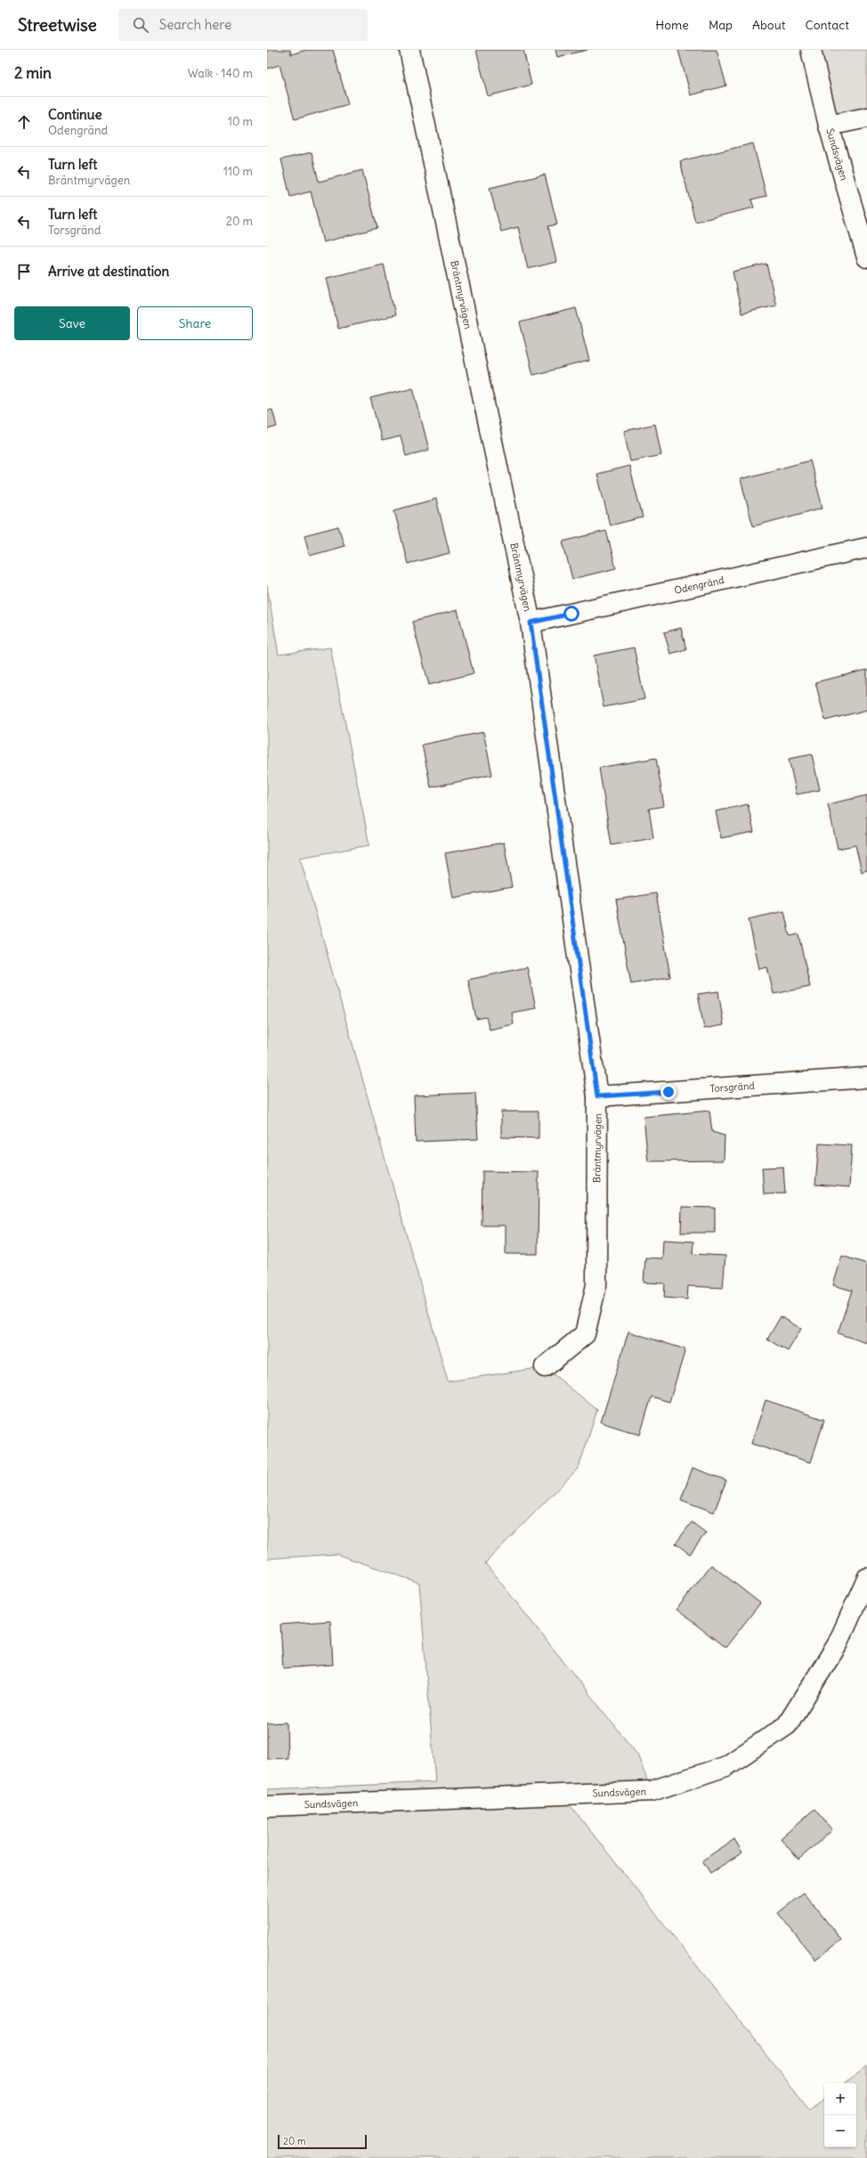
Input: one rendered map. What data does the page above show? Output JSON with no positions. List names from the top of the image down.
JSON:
{
  "streets": {
    "street": [
      "Sundsvägen",
      "Bräntmyrvägen",
      "Odengränd",
      "Torsgränd"
    ]
  },
  "crossings": [
    ["Bräntmyrvägen", "Odengränd"],
    ["Bräntmyrvägen", "Torsgränd"]
  ],
  "scale_bar": "20 m",
  "page": {
    "header": "Streetwise",
    "search": "Search here",
    "nav": [
      "Home",
      "Map",
      "About",
      "Contact"
    ],
    "heading": ["2 min", "Walk · 140 m"],
    "list": [
      ["Continue", "Odengränd", "10 m"],
      ["Turn left", "Bräntmyrvägen", "110 m"],
      ["Turn left", "Torsgränd", "20 m"],
      "Arrive at destination"
    ],
    "buttons": ["Save", "Share"],
    "map_buttons": ["+", "−"],
    "scale": "20 m"
  }
}
